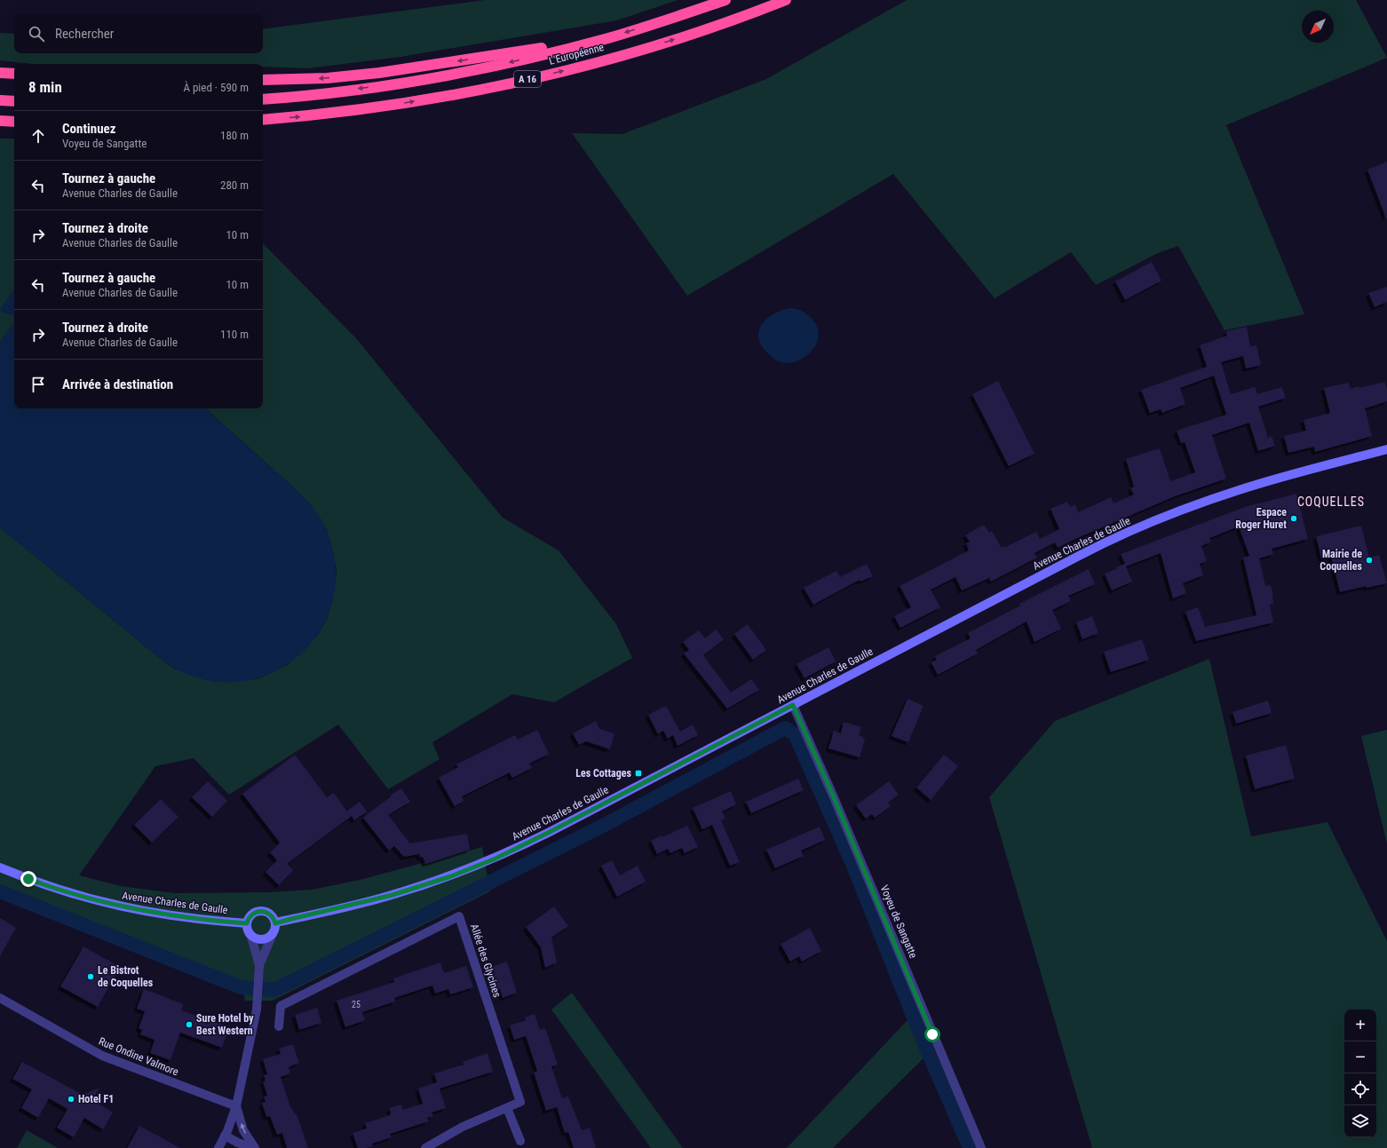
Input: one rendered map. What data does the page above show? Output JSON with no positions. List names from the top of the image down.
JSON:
{
  "streets": {
    "highway": ["L'Européenne", "A 16"],
    "main road": ["Avenue Charles de Gaulle"],
    "street": ["Voyeu de Sangatte", "Allée des Glycines", "Rue Ondine Valmore"]
  },
  "crossings": [
    ["Avenue Charles de Gaulle", "Voyeu de Sangatte"]
  ],
  "districts": ["COQUELLES"],
  "places": {
    "other": [
      "Espace Roger Huret",
      "Mairie de Coquelles",
      "Le Bistrot de Coquelles",
      "Sure Hotel by Best Western",
      "Hotel F1"
    ],
    "transit": ["Les Cottages"]
  },
  "house_numbers": ["25"],
  "north": "bottom left",
  "page": {
    "search": "Rechercher",
    "heading": ["8 min", "À pied · 590 m"],
    "list": [
      ["Continuez", "Voyeu de Sangatte", "180 m"],
      ["Tournez à gauche", "Avenue Charles de Gaulle", "280 m"],
      ["Tournez à droite", "Avenue Charles de Gaulle", "10 m"],
      ["Tournez à gauche", "Avenue Charles de Gaulle", "10 m"],
      ["Tournez à droite", "Avenue Charles de Gaulle", "110 m"],
      "Arrivée à destination"
    ],
    "map_buttons": ["+", "−"]
  }
}
